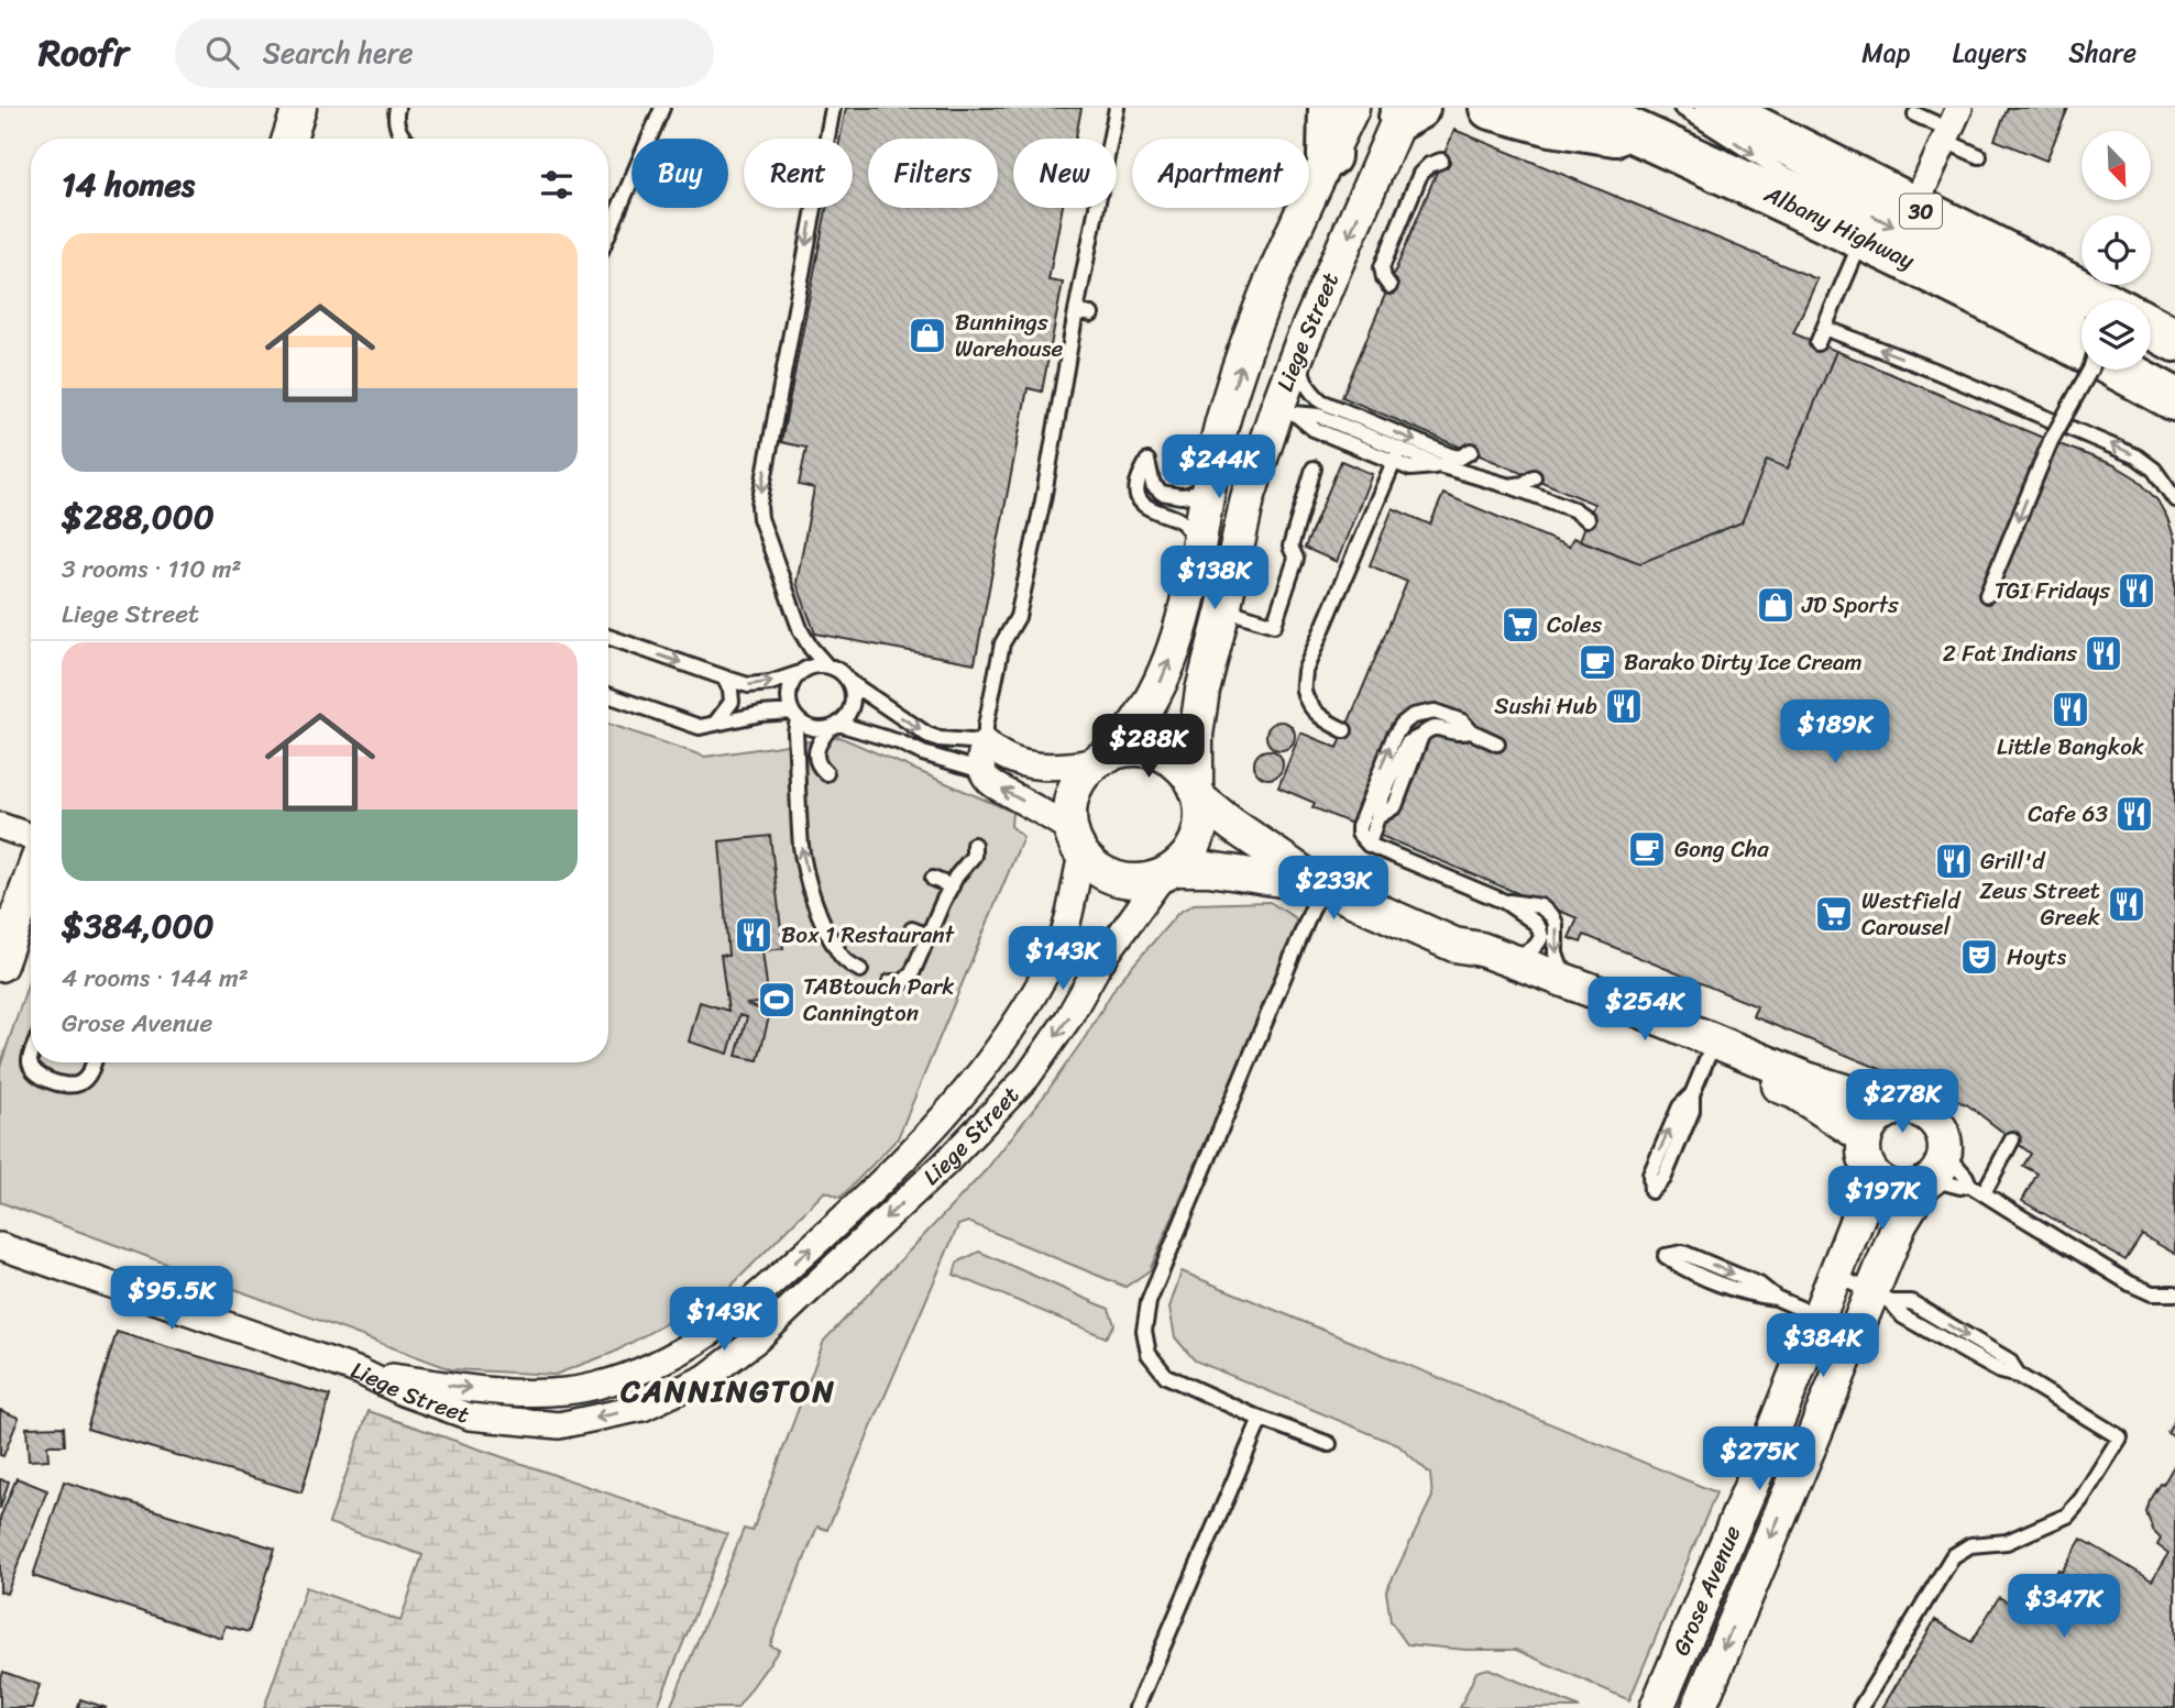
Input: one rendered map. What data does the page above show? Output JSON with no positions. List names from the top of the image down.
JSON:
{
  "streets": {
    "highway": ["30", "Albany Highway"],
    "street": ["Liege Street", "Grose Avenue"]
  },
  "districts": ["CANNINGTON"],
  "places": {
    "shop": ["Bunnings Warehouse", "JD Sports"],
    "restaurant": [
      "TGI Fridays",
      "2 Fat Indians",
      "Sushi Hub",
      "Little Bangkok",
      "Cafe 63",
      "Grill'd",
      "Zeus Street Greek",
      "Box 1 Restaurant"
    ],
    "supermarket": ["Coles", "Westfield Carousel"],
    "cafe": ["Barako Dirty Ice Cream", "Gong Cha"],
    "theatre": ["Hoyts"],
    "sports": ["TABtouch Park Cannington"]
  },
  "north": "bottom right",
  "page": {
    "header": "Roofr",
    "search": "Search here",
    "nav": ["Map", "Layers", "Share"],
    "chip": [
      "Buy",
      "Rent",
      "Filters",
      "New",
      "Apartment"
    ],
    "heading": "14 homes",
    "list": [
      {
        "name": "$288,000",
        "note": "3 rooms · 110 m² · Liege Street"
      },
      {
        "name": "$384,000",
        "note": "4 rooms · 144 m² · Grose Avenue"
      }
    ],
    "price": [
      "$244K",
      "$138K",
      "$189K",
      "$288K",
      "$233K",
      "$143K",
      "$254K",
      "$278K",
      "$197K",
      "$95.5K",
      "$143K",
      "$384K",
      "$275K",
      "$347K"
    ]
  }
}
